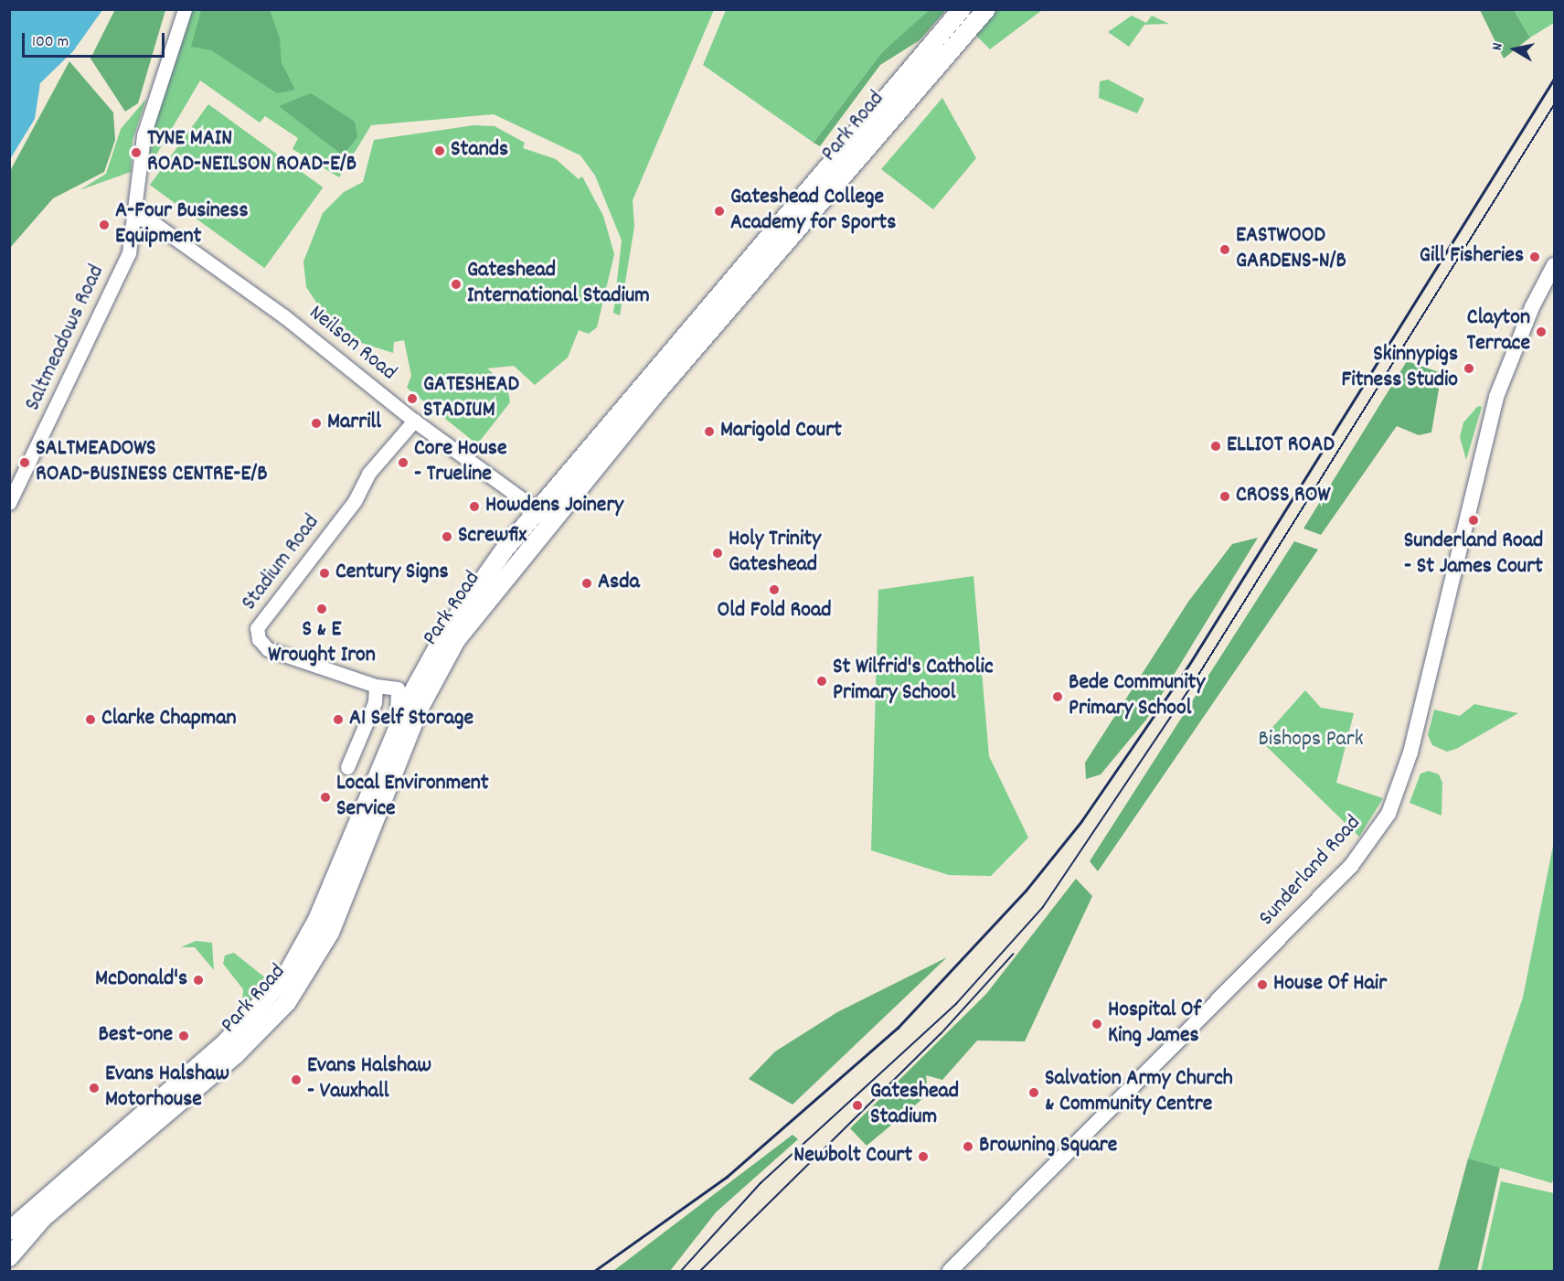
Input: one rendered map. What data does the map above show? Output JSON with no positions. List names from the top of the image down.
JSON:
{
  "streets": {
    "highway": ["Park Road"],
    "main road": ["Sunderland Road"],
    "street": ["Saltmeadows Road", "Neilson Road", "Stadium Road"]
  },
  "crossings": [
    ["Park Road", "Neilson Road"],
    ["Saltmeadows Road", "Neilson Road"],
    ["Neilson Road", "Stadium Road"]
  ],
  "parks": ["Bishops Park"],
  "places": [
    "Stands",
    "TYNE MAIN ROAD-NEILSON ROAD-E/B",
    "Gateshead College Academy for Sports",
    "A-Four Business Equipment",
    "EASTWOOD GARDENS-N/B",
    "Gill Fisheries",
    "Gateshead International Stadium",
    "Clayton Terrace",
    "Skinnypigs Fitness Studio",
    "GATESHEAD STADIUM",
    "Marrill",
    "Marigold Court",
    "ELLIOT ROAD",
    "SALTMEADOWS ROAD-BUSINESS CENTRE-E/B",
    "Core House - Trueline",
    "CROSS ROW",
    "Howdens Joinery",
    "Sunderland Road - St James Court",
    "Screwfix",
    "Holy Trinity Gateshead",
    "Century Signs",
    "Asda",
    "Old Fold Road",
    "S & E Wrought Iron",
    "St Wilfrid's Catholic Primary School",
    "Bede Community Primary School",
    "Clarke Chapman",
    "A1 Self Storage",
    "Local Environment Service",
    "McDonald's",
    "House Of Hair",
    "Hospital Of King James",
    "Best-one",
    "Evans Halshaw - Vauxhall",
    "Evans Halshaw Motorhouse",
    "Salvation Army Church & Community Centre",
    "Gateshead Stadium",
    "Browning Square",
    "Newbolt Court"
  ],
  "scale_bar": "100 m",
  "north": "left"
}
